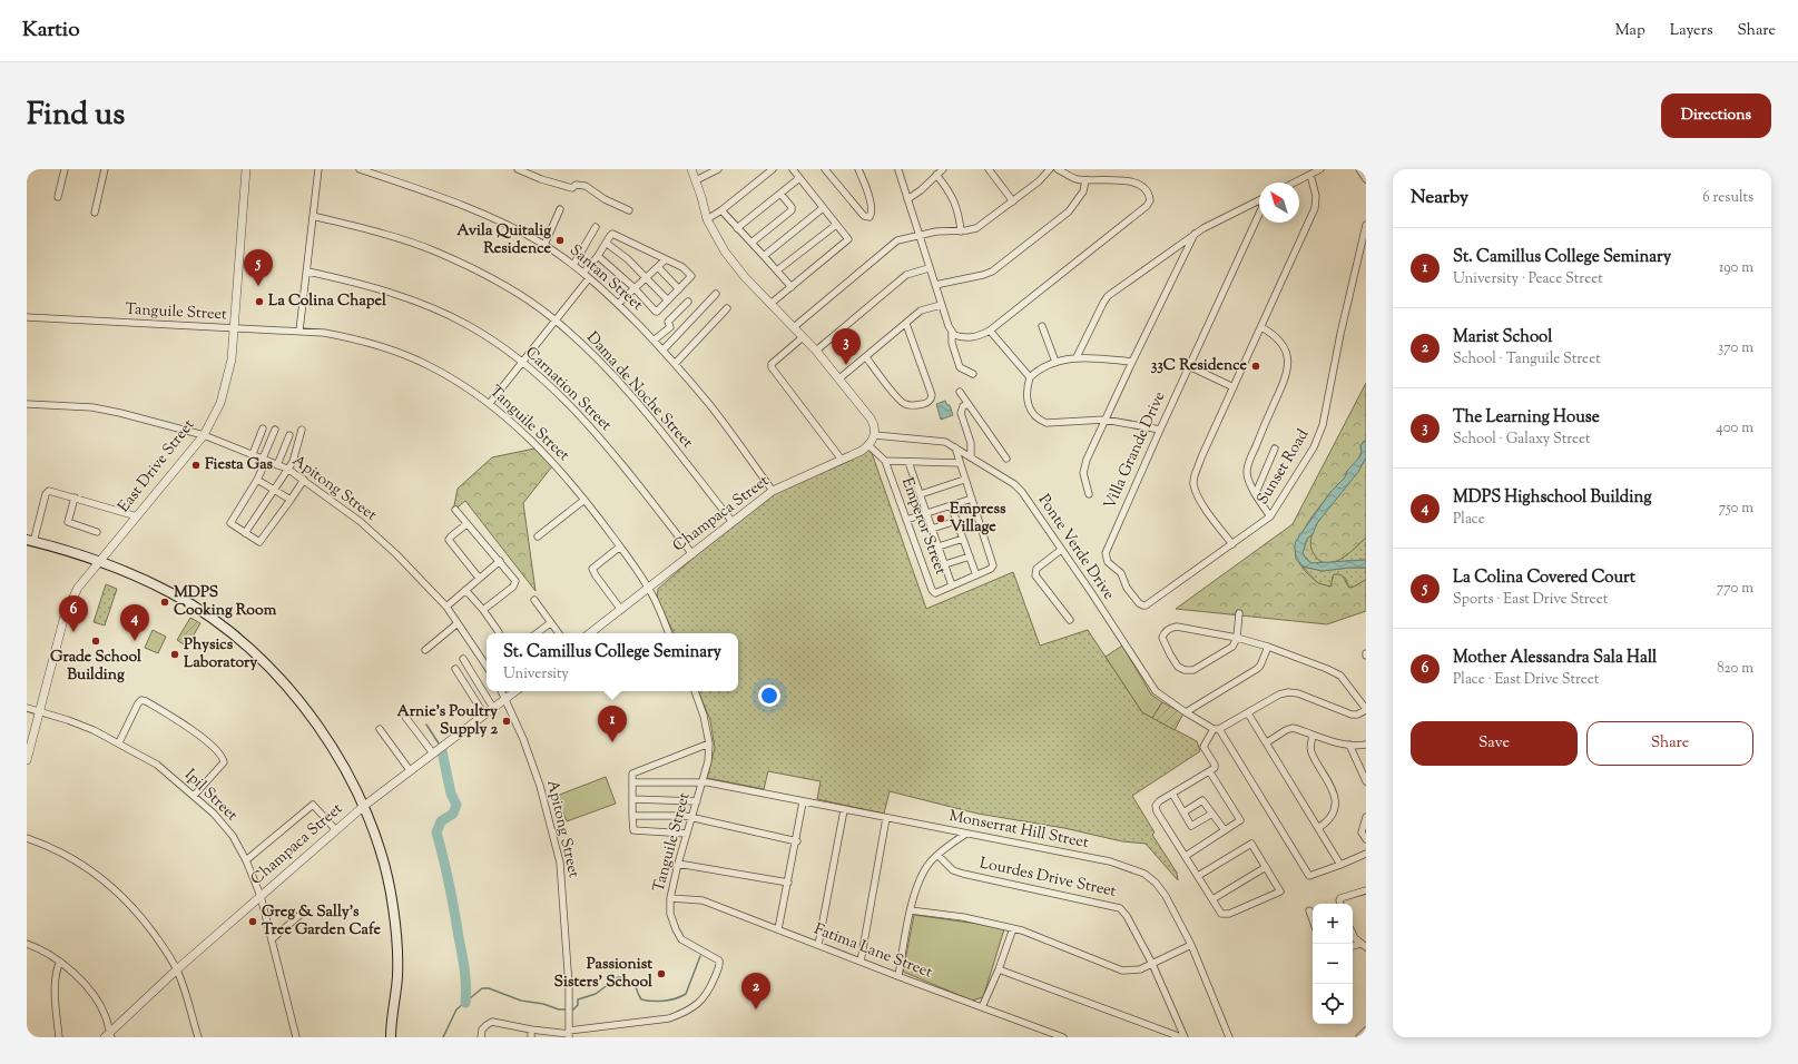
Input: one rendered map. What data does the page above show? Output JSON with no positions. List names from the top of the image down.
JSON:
{
  "streets": {
    "street": [
      "Santan Street",
      "Tanguile Street",
      "Carnation Street",
      "Dama de Noche Street",
      "Villa Grande Drive",
      "East Drive Street",
      "Sunset Road",
      "Apitong Street",
      "Champaca Street",
      "Emperor Street",
      "Ponte Verde Drive",
      "Ipil Street",
      "Monserrat Hill Street",
      "Lourdes Drive Street",
      "Fatima Lane Street"
    ]
  },
  "crossings": [
    ["Santan Street", "Champaca Street"],
    ["Tanguile Street", "East Drive Street"],
    ["Tanguile Street", "Apitong Street"],
    ["Tanguile Street", "Champaca Street"],
    ["Tanguile Street", "Monserrat Hill Street"],
    ["Tanguile Street", "Fatima Lane Street"],
    ["Carnation Street", "Champaca Street"],
    ["Dama de Noche Street", "Champaca Street"],
    ["Villa Grande Drive", "Sunset Road"],
    ["East Drive Street", "Apitong Street"],
    ["East Drive Street", "Ipil Street"],
    ["Apitong Street", "Champaca Street"],
    ["Champaca Street", "Emperor Street"],
    ["Champaca Street", "Ponte Verde Drive"],
    ["Champaca Street", "Ipil Street"],
    ["Emperor Street", "Ponte Verde Drive"]
  ],
  "places": [
    "Avila Quitalig Residence",
    "La Colina Chapel",
    "33C Residence",
    "Fiesta Gas",
    "Empress Village",
    "MDPS Cooking Room",
    "Grade School Building",
    "Physics Laboratory",
    "Arnie's Poultry Supply 2",
    "Greg & Sally's Tree Garden Cafe",
    "Passionist Sisters' School"
  ],
  "north": "top left",
  "page": {
    "header": "Kartio",
    "nav": ["Map", "Layers", "Share"],
    "title": "Find us",
    "buttons": [
      "Directions",
      ["Save", "Share"]
    ],
    "heading": ["Nearby", "6 results"],
    "list": [
      {
        "mark": "1",
        "name": "St. Camillus College Seminary",
        "note": "University · Peace Street",
        "value": "190 m"
      },
      {
        "mark": "2",
        "name": "Marist School",
        "note": "School · Tanguile Street",
        "value": "370 m"
      },
      {
        "mark": "3",
        "name": "The Learning House",
        "note": "School · Galaxy Street",
        "value": "400 m"
      },
      {
        "mark": "4",
        "name": "MDPS Highschool Building",
        "note": "Place",
        "value": "750 m"
      },
      {
        "mark": "5",
        "name": "La Colina Covered Court",
        "note": "Sports · East Drive Street",
        "value": "770 m"
      },
      {
        "mark": "6",
        "name": "Mother Alessandra Sala Hall",
        "note": "Place · East Drive Street",
        "value": "820 m"
      }
    ],
    "pins": [
      "5",
      "3",
      "6",
      "4",
      "1",
      "2"
    ],
    "popup": ["St. Camillus College Seminary", "University"],
    "map_buttons": ["+", "−"]
  }
}
